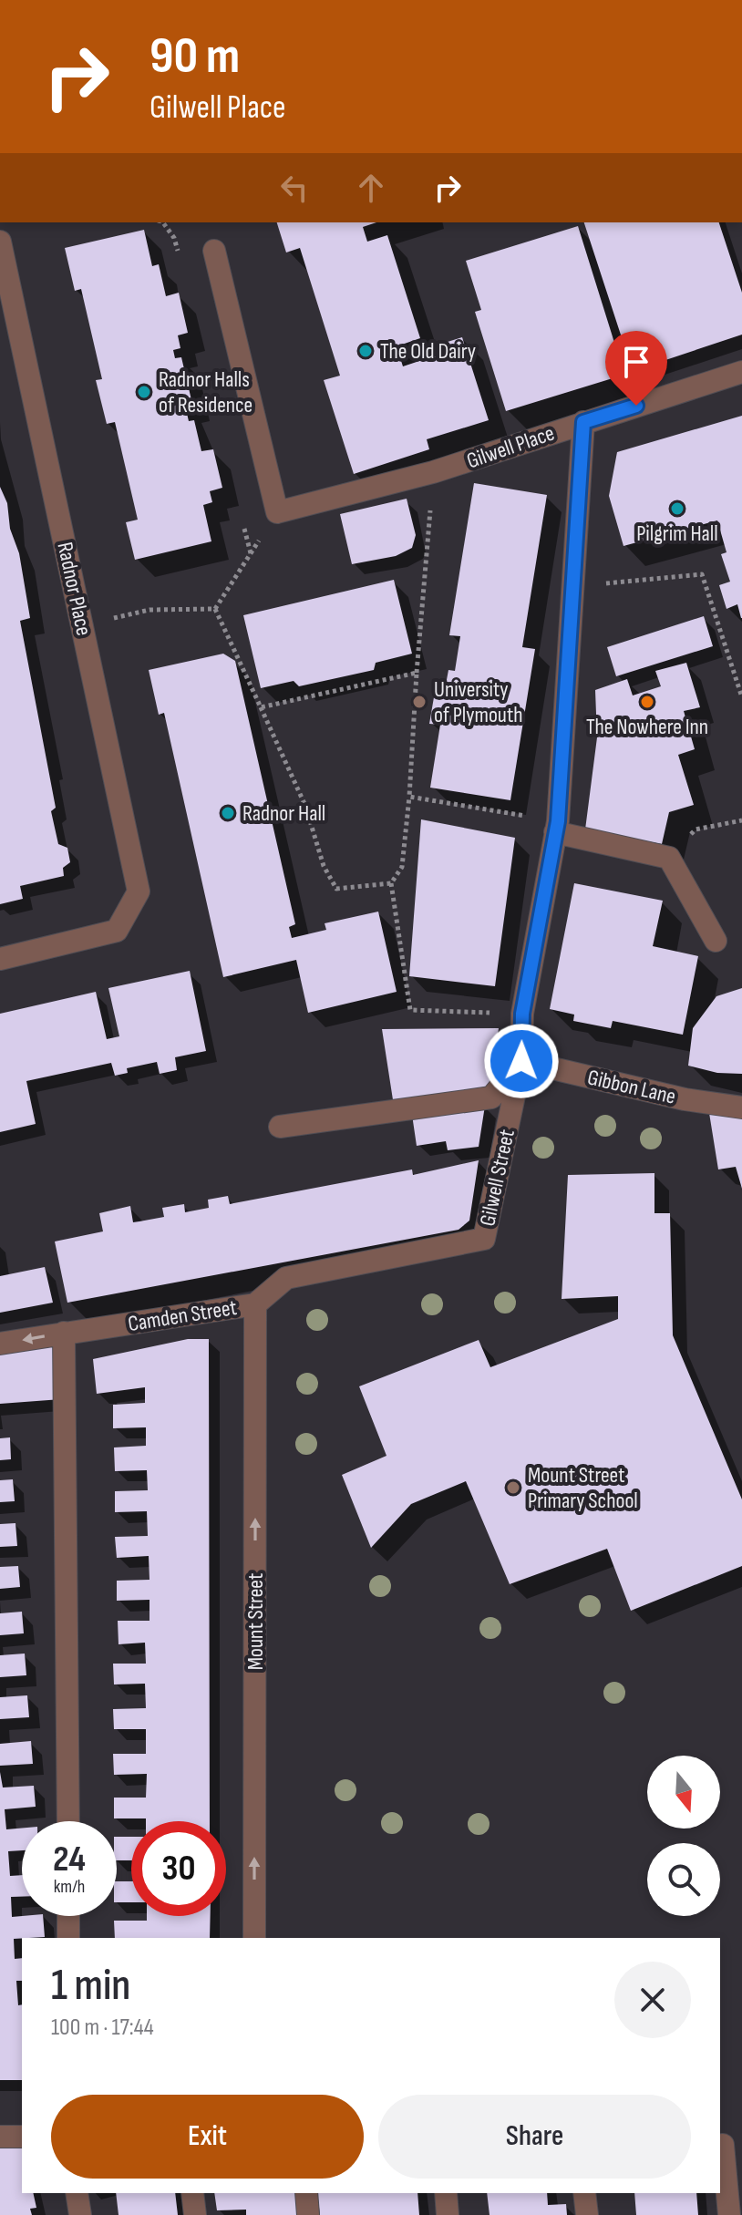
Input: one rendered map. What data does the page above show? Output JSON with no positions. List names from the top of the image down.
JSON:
{
  "streets": {
    "street": [
      "Gilwell Place",
      "Radnor Place",
      "Gibbon Lane",
      "Gilwell Street",
      "Camden Street",
      "Mount Street"
    ]
  },
  "crossings": [
    ["Gilwell Place", "Gilwell Street"],
    ["Gibbon Lane", "Gilwell Street"],
    ["Gilwell Street", "Camden Street"],
    ["Camden Street", "Mount Street"]
  ],
  "places": [
    "The Old Dairy",
    "Radnor Halls of Residence",
    "Pilgrim Hall",
    "University of Plymouth",
    "The Nowhere Inn",
    "Radnor Hall",
    "Mount Street Primary School"
  ],
  "north": "bottom",
  "page": {
    "turn": ["90 m", "Gilwell Place"],
    "speed": "24 km/h",
    "limit": "30",
    "heading": ["1 min", "100 m · 17:44"],
    "buttons": ["Exit", "Share"]
  }
}
